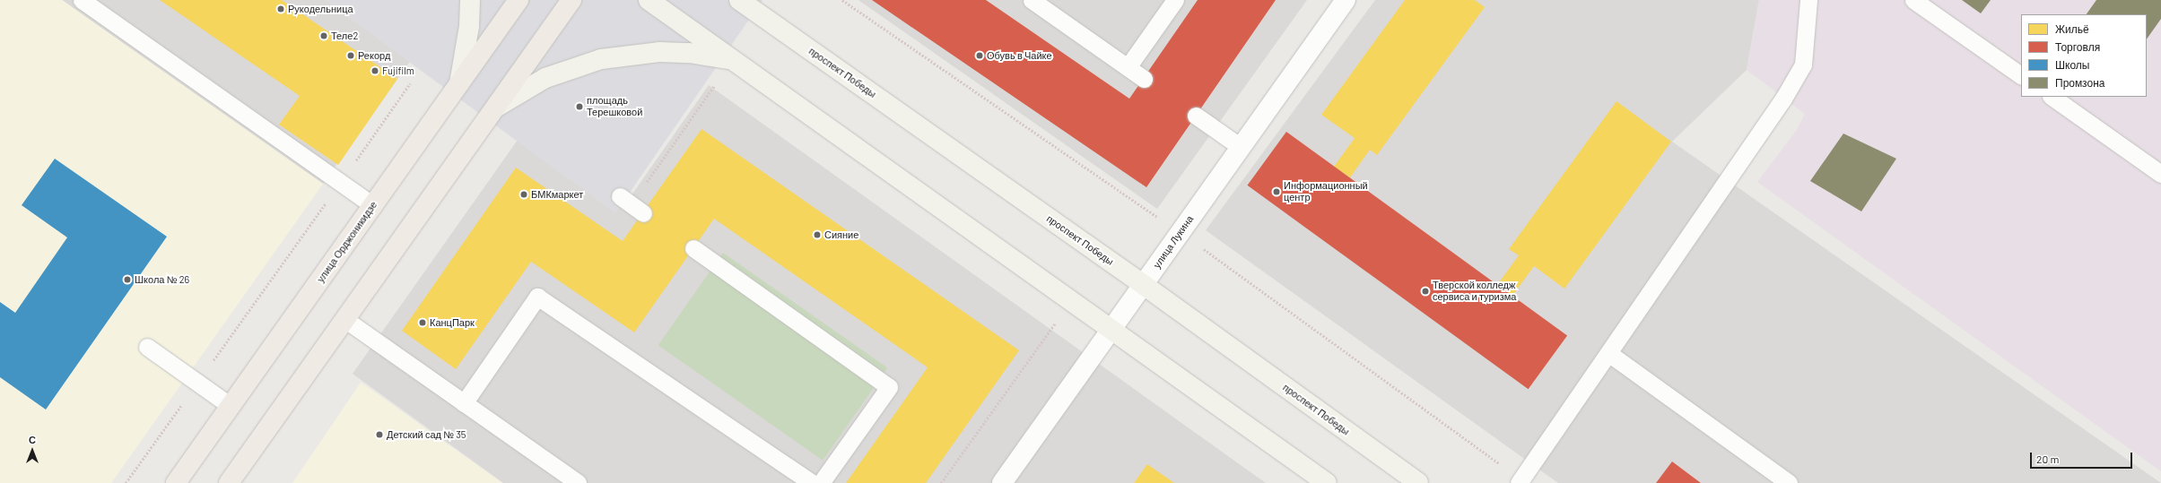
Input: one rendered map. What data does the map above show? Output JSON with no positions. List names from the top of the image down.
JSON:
{
  "streets": {
    "main road": ["проспект Победы", "улица Орджоникидзе"],
    "street": ["улица Лукина"]
  },
  "crossings": [
    ["проспект Победы", "улица Лукина"]
  ],
  "places": [
    "Рукодельница",
    "Теле2",
    "Рекорд",
    "Обувь в Чайке",
    "Fujifilm",
    "площадь Терешковой",
    "Информационный центр",
    "БМКмаркет",
    "Сияние",
    "Школа № 26",
    "Тверской колледж сервиса и туризма",
    "КанцПарк",
    "Детский сад № 35"
  ],
  "legend": [
    "Жильё",
    "Торговля",
    "Школы",
    "Промзона"
  ],
  "scale_bar": "20 m",
  "north": "top"
}
